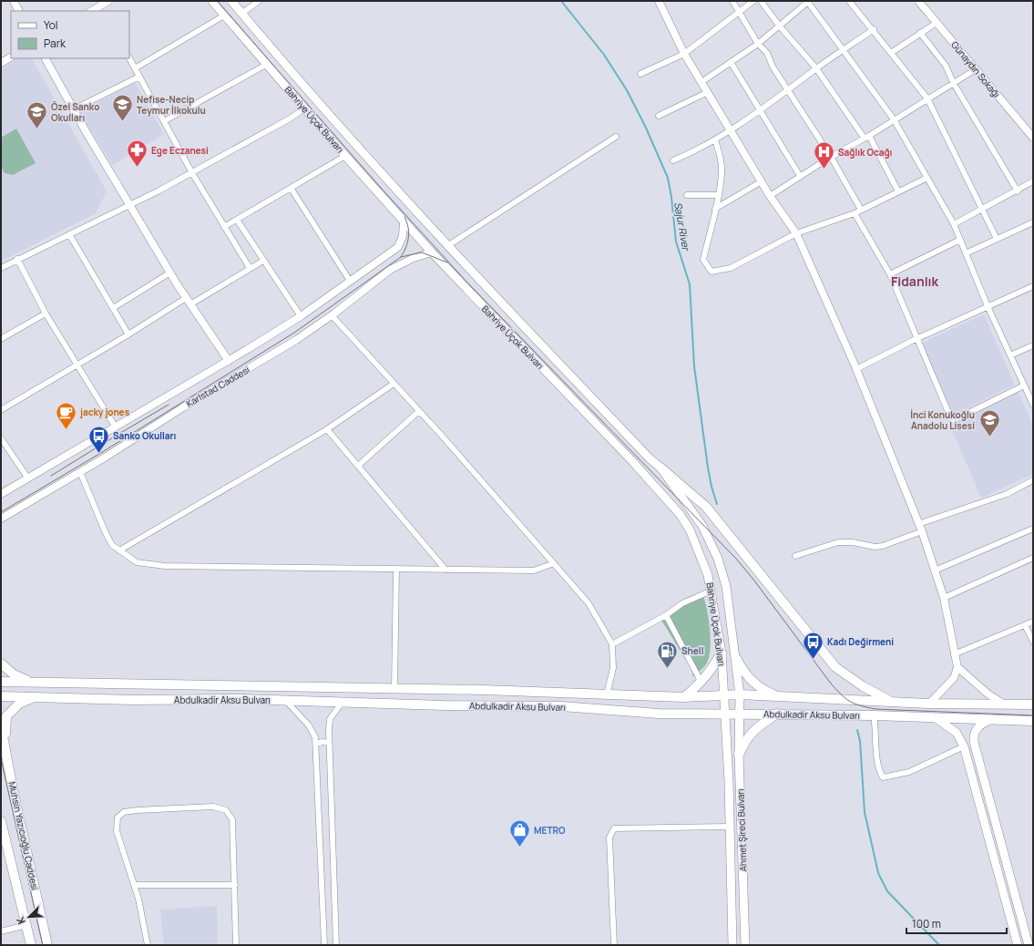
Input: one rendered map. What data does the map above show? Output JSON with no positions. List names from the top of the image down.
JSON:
{
  "streets": {
    "main road": [
      "Bahriye Üçok Bulvarı",
      "Abdulkadir Aksu Bulvarı",
      "Ahmet Şireci Bulvarı",
      "Muhsin Yazıcıoğlu Caddesi"
    ],
    "street": ["Günaydın Sokağı", "Karlstad Caddesi"]
  },
  "crossings": [
    ["Bahriye Üçok Bulvarı", "Karlstad Caddesi"],
    ["Bahriye Üçok Bulvarı", "Abdulkadir Aksu Bulvarı"],
    ["Bahriye Üçok Bulvarı", "Ahmet Şireci Bulvarı"],
    ["Abdulkadir Aksu Bulvarı", "Ahmet Şireci Bulvarı"]
  ],
  "districts": ["Fidanlık"],
  "water": ["Sajur River"],
  "places": {
    "school or university": ["Nefise-Necip Teymur İlkokulu", "Özel Sanko Okulları", "İnci Konukoğlu Anadolu Lisesi"],
    "pharmacy": ["Ege Eczanesi"],
    "hospital": ["Sağlık Ocağı"],
    "cafe": ["jacky jones"],
    "bus stop": ["Sanko Okulları", "Kadı Değirmeni"],
    "fuel station": ["Shell"],
    "shop": ["METRO"]
  },
  "legend": ["Yol", "Park"],
  "scale_bar": "100 m",
  "north": "bottom left"
}
